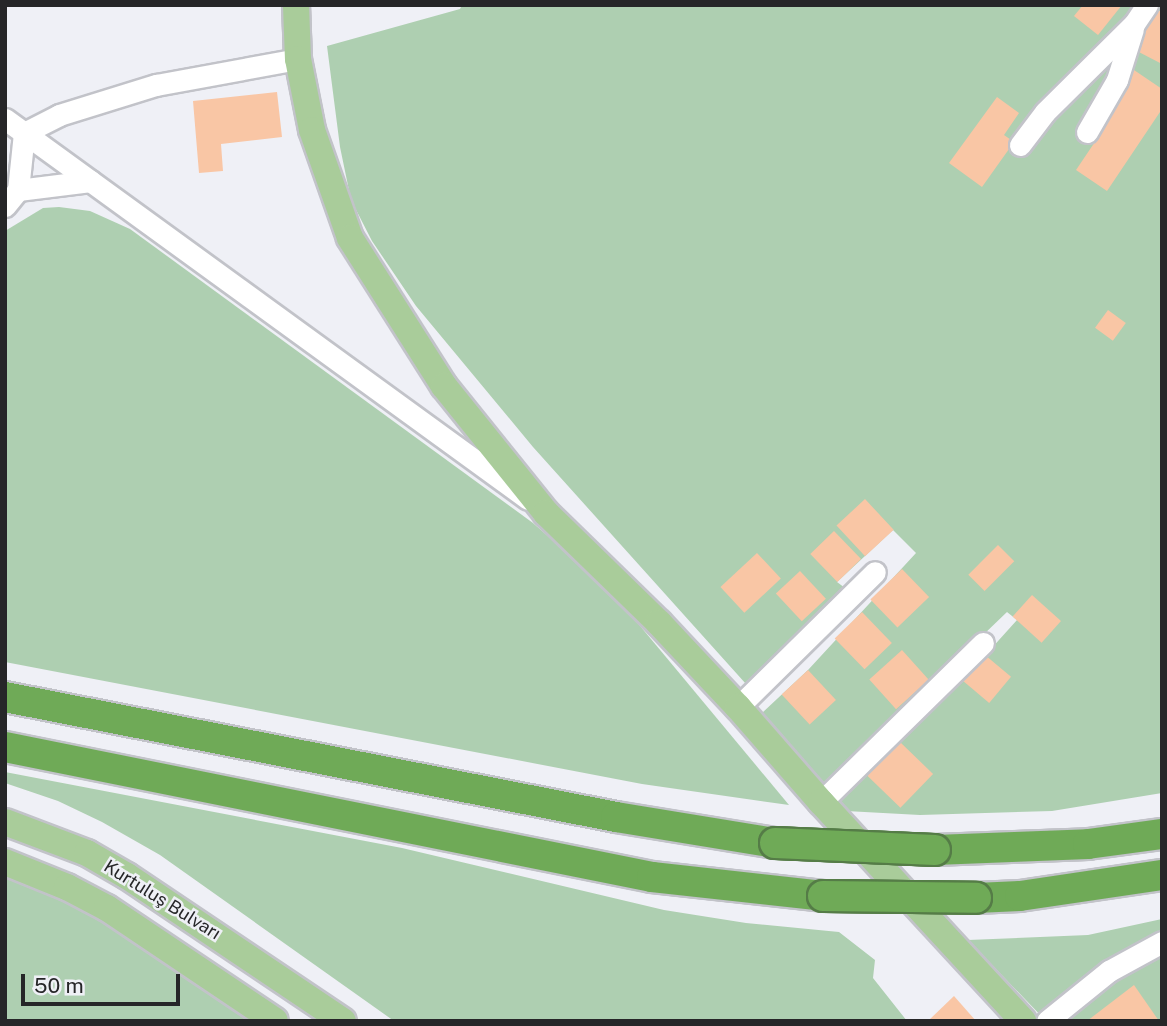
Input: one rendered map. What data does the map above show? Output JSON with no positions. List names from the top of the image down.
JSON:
{
  "streets": {
    "main road": ["Kurtuluş Bulvarı"]
  },
  "scale_bar": "50 m"
}
